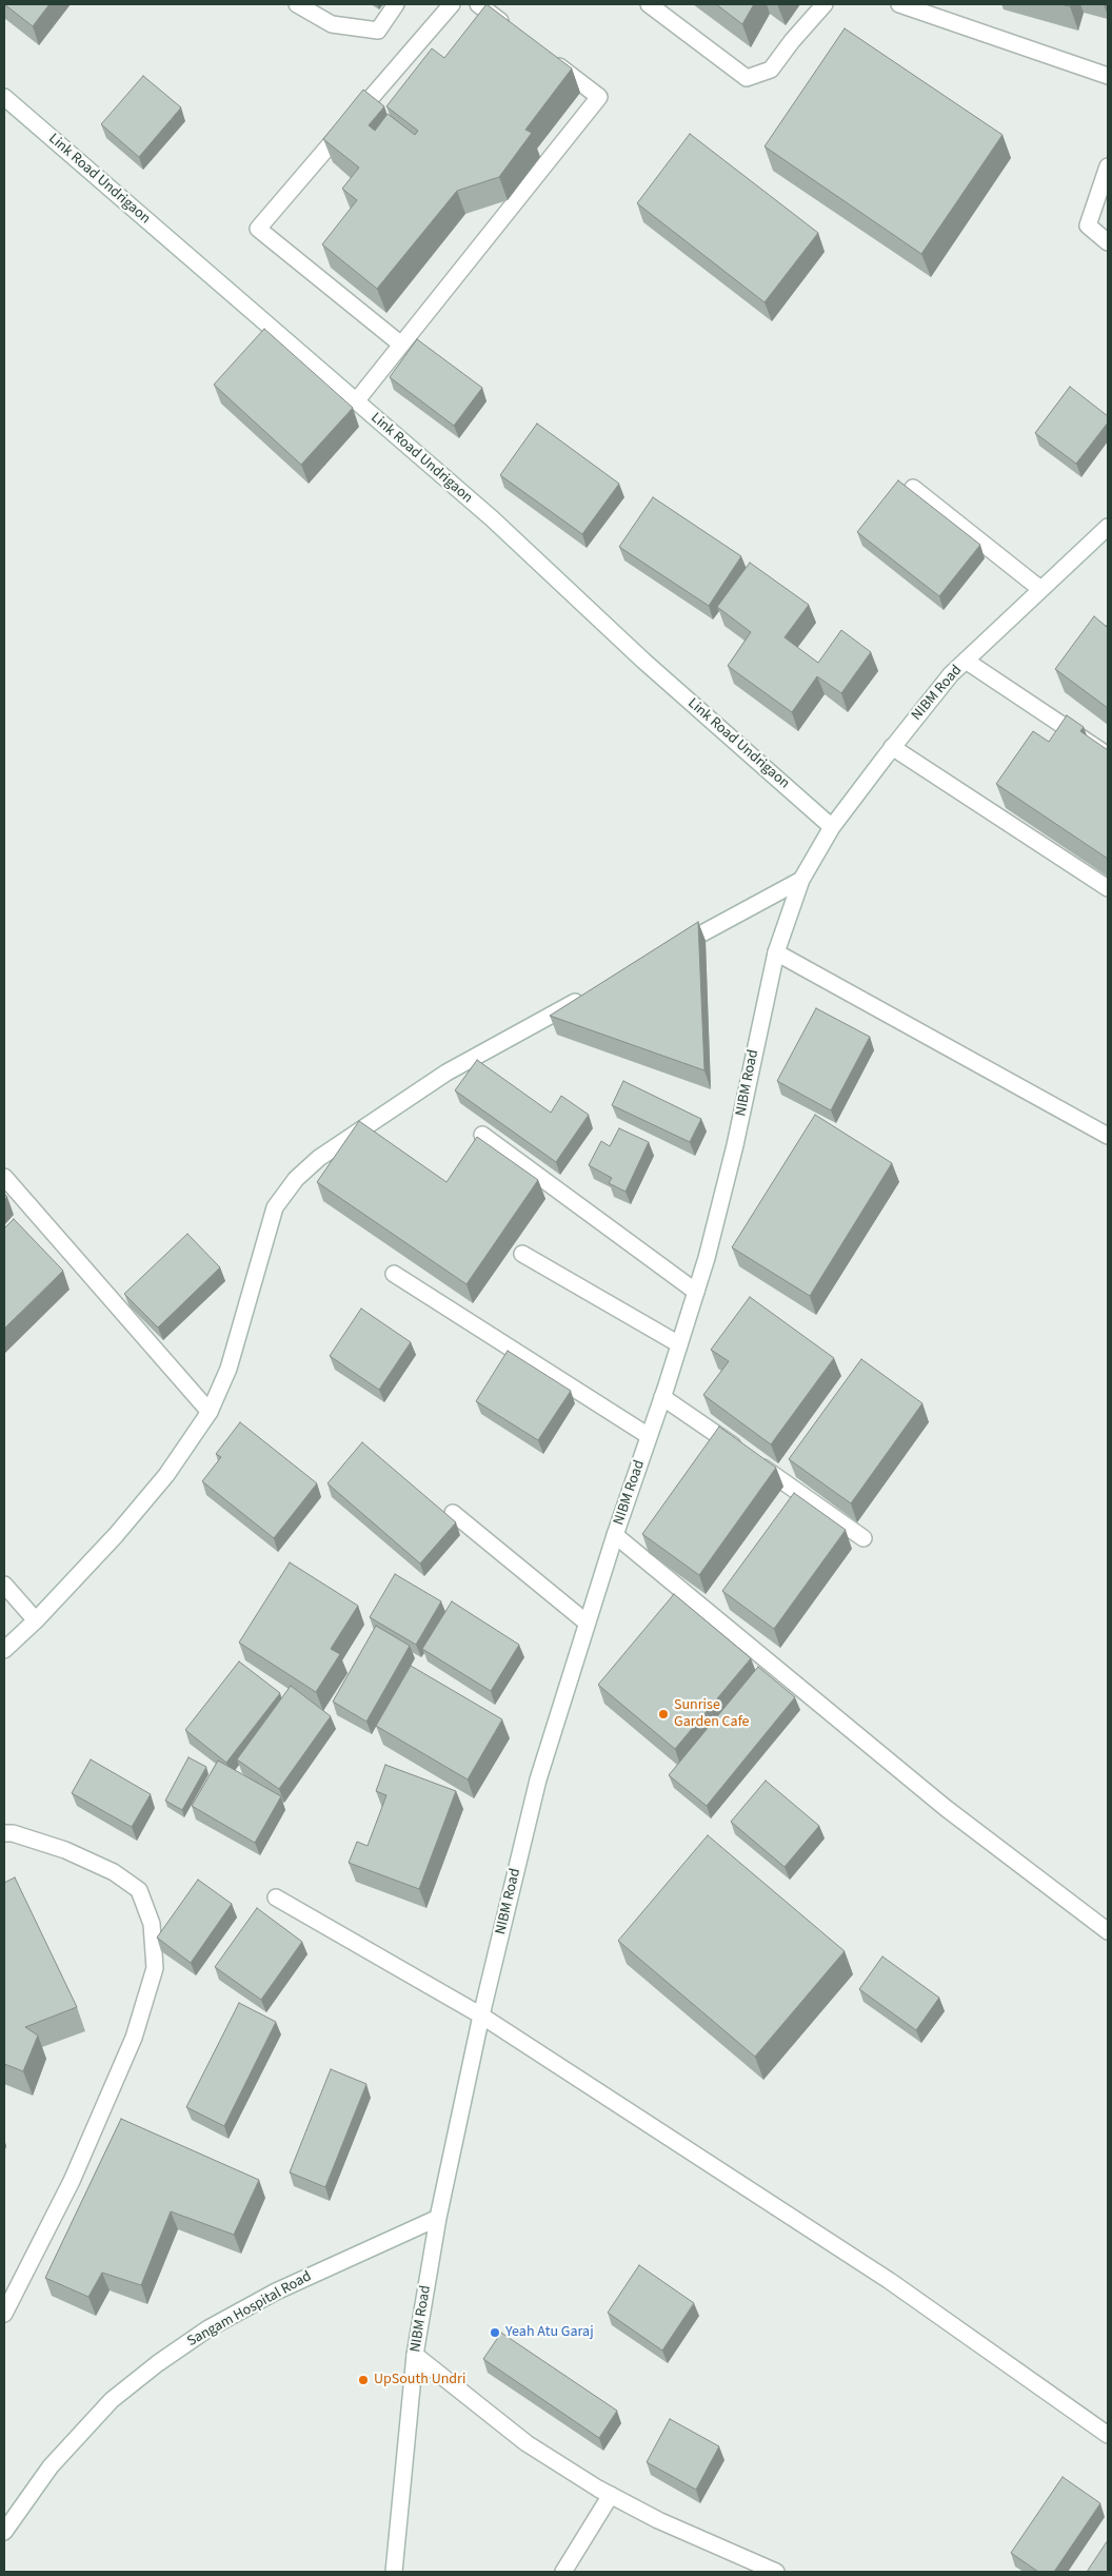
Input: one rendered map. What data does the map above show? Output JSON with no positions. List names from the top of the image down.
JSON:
{
  "streets": {
    "street": ["Link Road Undrigaon", "NIBM Road", "Sangam Hospital Road"]
  },
  "crossings": [
    ["Link Road Undrigaon", "NIBM Road"],
    ["NIBM Road", "Sangam Hospital Road"]
  ],
  "places": ["Sunrise Garden Cafe", "Yeah Atu Garaj", "UpSouth Undri"]
}
